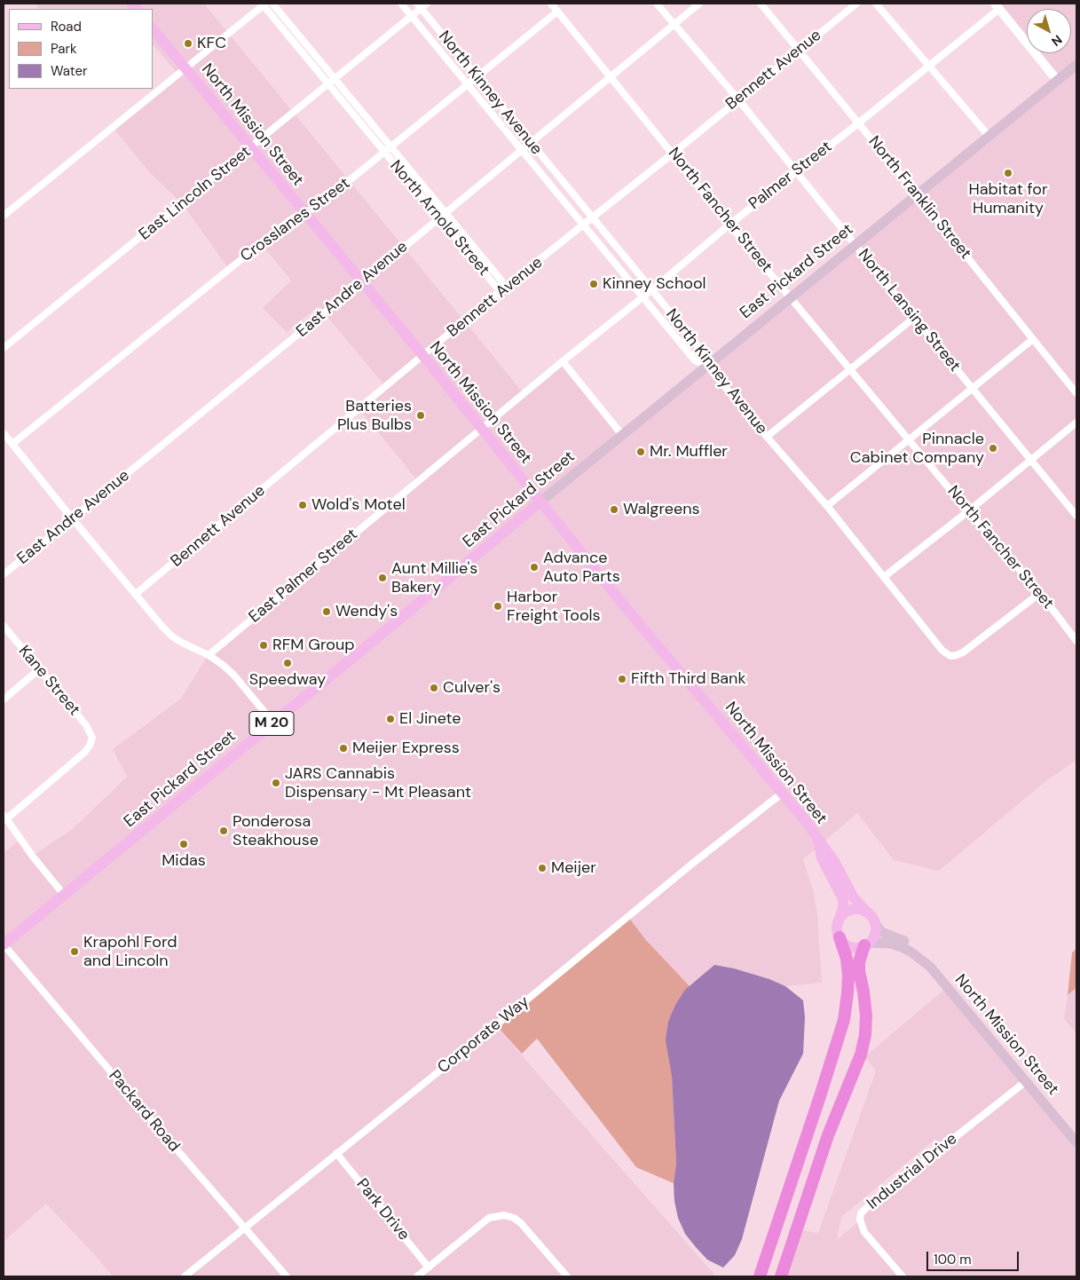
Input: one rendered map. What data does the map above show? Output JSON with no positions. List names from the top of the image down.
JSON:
{
  "streets": {
    "main road": ["North Mission Street", "East Pickard Street", "M 20"],
    "street": [
      "Bennett Avenue",
      "North Kinney Avenue",
      "Palmer Street",
      "East Lincoln Street",
      "North Franklin Street",
      "North Fancher Street",
      "North Arnold Street",
      "Crosslanes Street",
      "East Andre Avenue",
      "North Lansing Street",
      "East Palmer Street",
      "Kane Street",
      "Corporate Way",
      "Packard Road",
      "Industrial Drive",
      "Park Drive"
    ]
  },
  "crossings": [
    ["Bennett Avenue", "North Kinney Avenue"],
    ["Bennett Avenue", "North Mission Street"],
    ["Bennett Avenue", "North Franklin Street"],
    ["Bennett Avenue", "North Fancher Street"],
    ["Bennett Avenue", "North Arnold Street"],
    ["Bennett Avenue", "North Lansing Street"],
    ["North Kinney Avenue", "Palmer Street"],
    ["North Kinney Avenue", "East Lincoln Street"],
    ["North Kinney Avenue", "North Fancher Street"],
    ["North Kinney Avenue", "Crosslanes Street"],
    ["North Kinney Avenue", "East Pickard Street"],
    ["North Kinney Avenue", "East Andre Avenue"],
    ["North Mission Street", "East Lincoln Street"],
    ["North Mission Street", "Crosslanes Street"],
    ["North Mission Street", "East Pickard Street"],
    ["North Mission Street", "East Andre Avenue"],
    ["North Mission Street", "East Palmer Street"],
    ["North Mission Street", "Corporate Way"],
    ["North Mission Street", "Industrial Drive"],
    ["Palmer Street", "North Franklin Street"],
    ["Palmer Street", "North Fancher Street"],
    ["Palmer Street", "North Lansing Street"],
    ["Palmer Street", "East Palmer Street"],
    ["East Lincoln Street", "North Arnold Street"],
    ["North Franklin Street", "East Pickard Street"],
    ["North Fancher Street", "Crosslanes Street"],
    ["North Fancher Street", "East Pickard Street"],
    ["North Fancher Street", "East Andre Avenue"],
    ["North Arnold Street", "Crosslanes Street"],
    ["North Arnold Street", "East Andre Avenue"],
    ["East Pickard Street", "North Lansing Street"],
    ["East Pickard Street", "Packard Road"],
    ["East Andre Avenue", "North Lansing Street"],
    ["Corporate Way", "Packard Road"],
    ["Corporate Way", "Park Drive"]
  ],
  "places": [
    "KFC",
    "Habitat for Humanity",
    "Kinney School",
    "Batteries Plus Bulbs",
    "Pinnacle Cabinet Company",
    "Mr. Muffler",
    "Wold's Motel",
    "Walgreens",
    "Advance Auto Parts",
    "Aunt Millie's Bakery",
    "Harbor Freight Tools",
    "Wendy's",
    "RFM Group",
    "Speedway",
    "Fifth Third Bank",
    "Culver's",
    "El Jinete",
    "Meijer Express",
    "JARS Cannabis Dispensary - Mt Pleasant",
    "Ponderosa Steakhouse",
    "Midas",
    "Meijer",
    "Krapohl Ford and Lincoln"
  ],
  "legend": ["Road", "Park", "Water"],
  "scale_bar": "100 m",
  "north": "bottom right"
}
